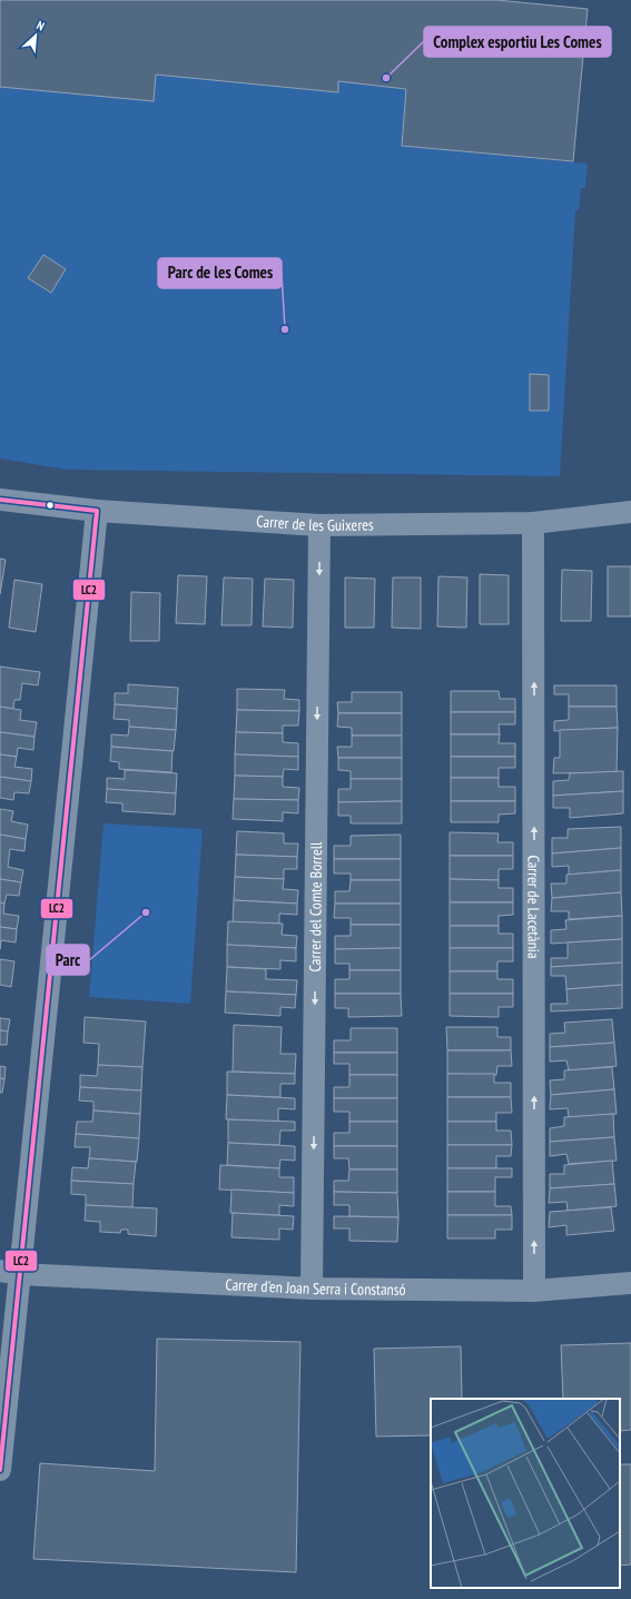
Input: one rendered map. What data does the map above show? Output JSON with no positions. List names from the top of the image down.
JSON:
{
  "streets": {
    "street": [
      "Carrer de les Guixeres",
      "Carrer del Comte Borrell",
      "Carrer de Lacetània",
      "Carrer d'en Joan Serra i Constansó"
    ]
  },
  "crossings": [
    ["Carrer de les Guixeres", "Carrer del Comte Borrell"],
    ["Carrer de les Guixeres", "Carrer de Lacetània"],
    ["Carrer del Comte Borrell", "Carrer d'en Joan Serra i Constansó"],
    ["Carrer de Lacetània", "Carrer d'en Joan Serra i Constansó"]
  ],
  "one_way": ["Carrer del Comte Borrell", "Carrer de Lacetània"],
  "places": ["Complex esportiu Les Comes", "Parc de les Comes", "Parc"],
  "lines": ["transit line LC2"],
  "north": "top right"
}
